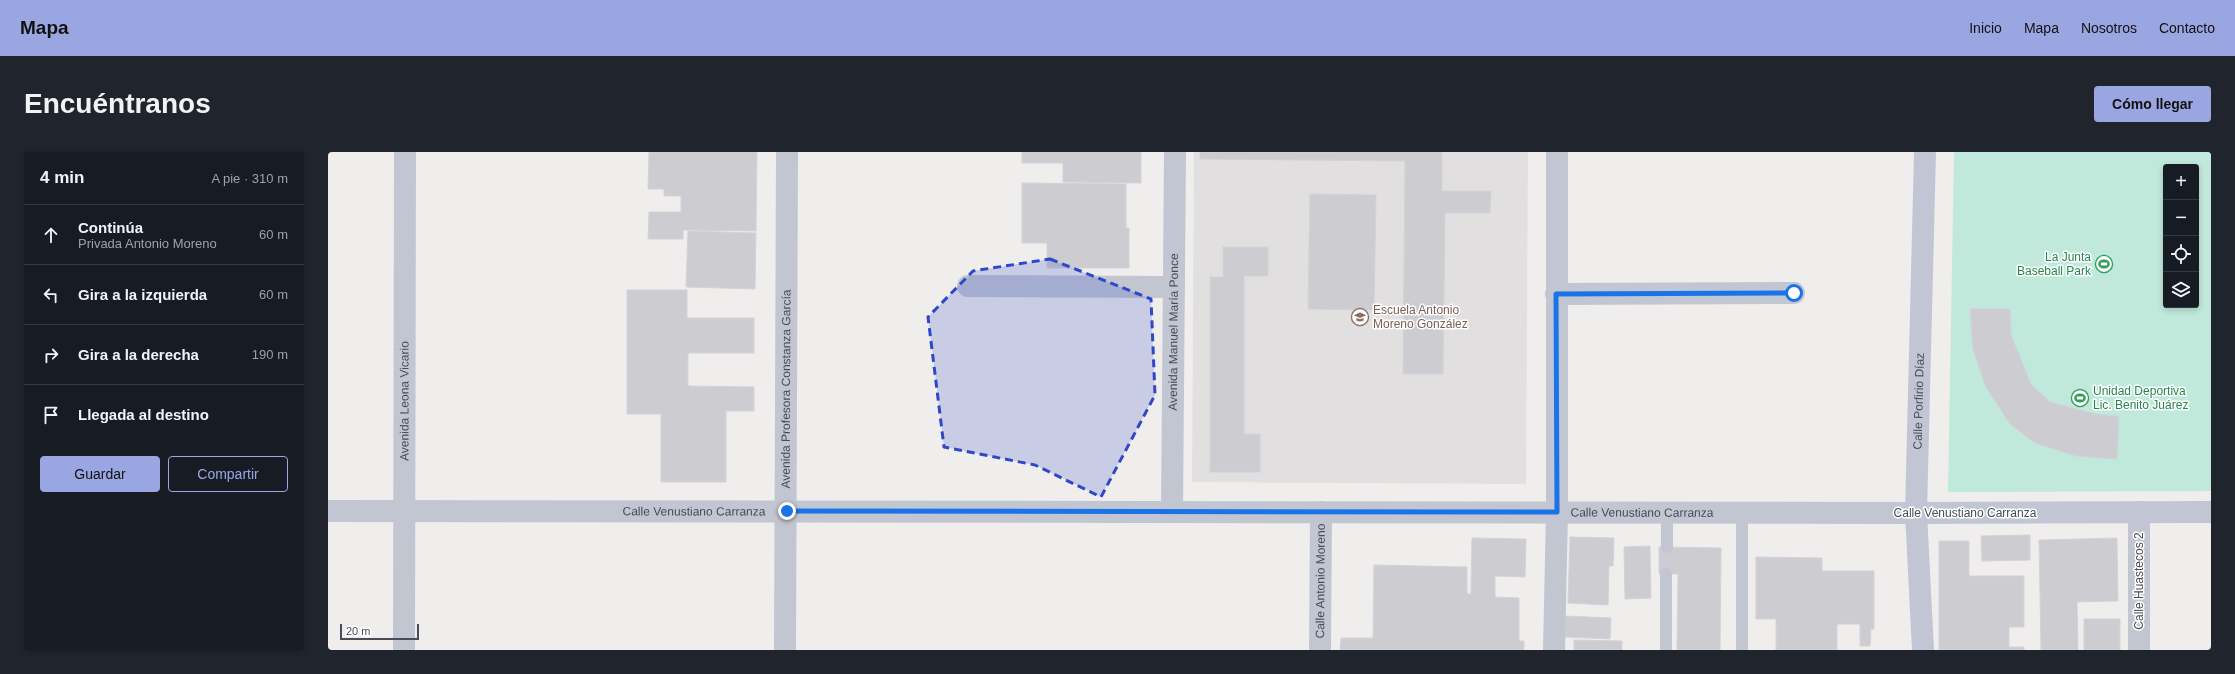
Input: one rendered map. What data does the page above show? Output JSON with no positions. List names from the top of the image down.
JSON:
{
  "streets": {
    "street": [
      "Avenida Manuel María Ponce",
      "Avenida Profesora Constanza García",
      "Avenida Leona Vicario",
      "Calle Porfirio Díaz",
      "Calle Venustiano Carranza",
      "Calle Antonio Moreno",
      "Calle Huastecos 2"
    ]
  },
  "crossings": [
    ["Avenida Manuel María Ponce", "Calle Venustiano Carranza"],
    ["Avenida Profesora Constanza García", "Calle Venustiano Carranza"],
    ["Avenida Leona Vicario", "Calle Venustiano Carranza"],
    ["Calle Porfirio Díaz", "Calle Venustiano Carranza"],
    ["Calle Venustiano Carranza", "Calle Antonio Moreno"],
    ["Calle Venustiano Carranza", "Calle Huastecos 2"]
  ],
  "places": {
    "sports": ["La Junta Baseball Park", "Unidad Deportiva Lic. Benito Juárez"],
    "school or university": ["Escuela Antonio Moreno González"]
  },
  "scale_bar": "20 m",
  "page": {
    "header": "Mapa",
    "nav": [
      "Inicio",
      "Mapa",
      "Nosotros",
      "Contacto"
    ],
    "buttons": [
      "Cómo llegar",
      ["Guardar", "Compartir"]
    ],
    "title": "Encuéntranos",
    "heading": ["4 min", "A pie · 310 m"],
    "map_buttons": ["+", "−"],
    "list": [
      ["Continúa", "Privada Antonio Moreno", "60 m"],
      ["Gira a la izquierda", "60 m"],
      ["Gira a la derecha", "190 m"],
      "Llegada al destino"
    ],
    "scale": "20 m"
  }
}
